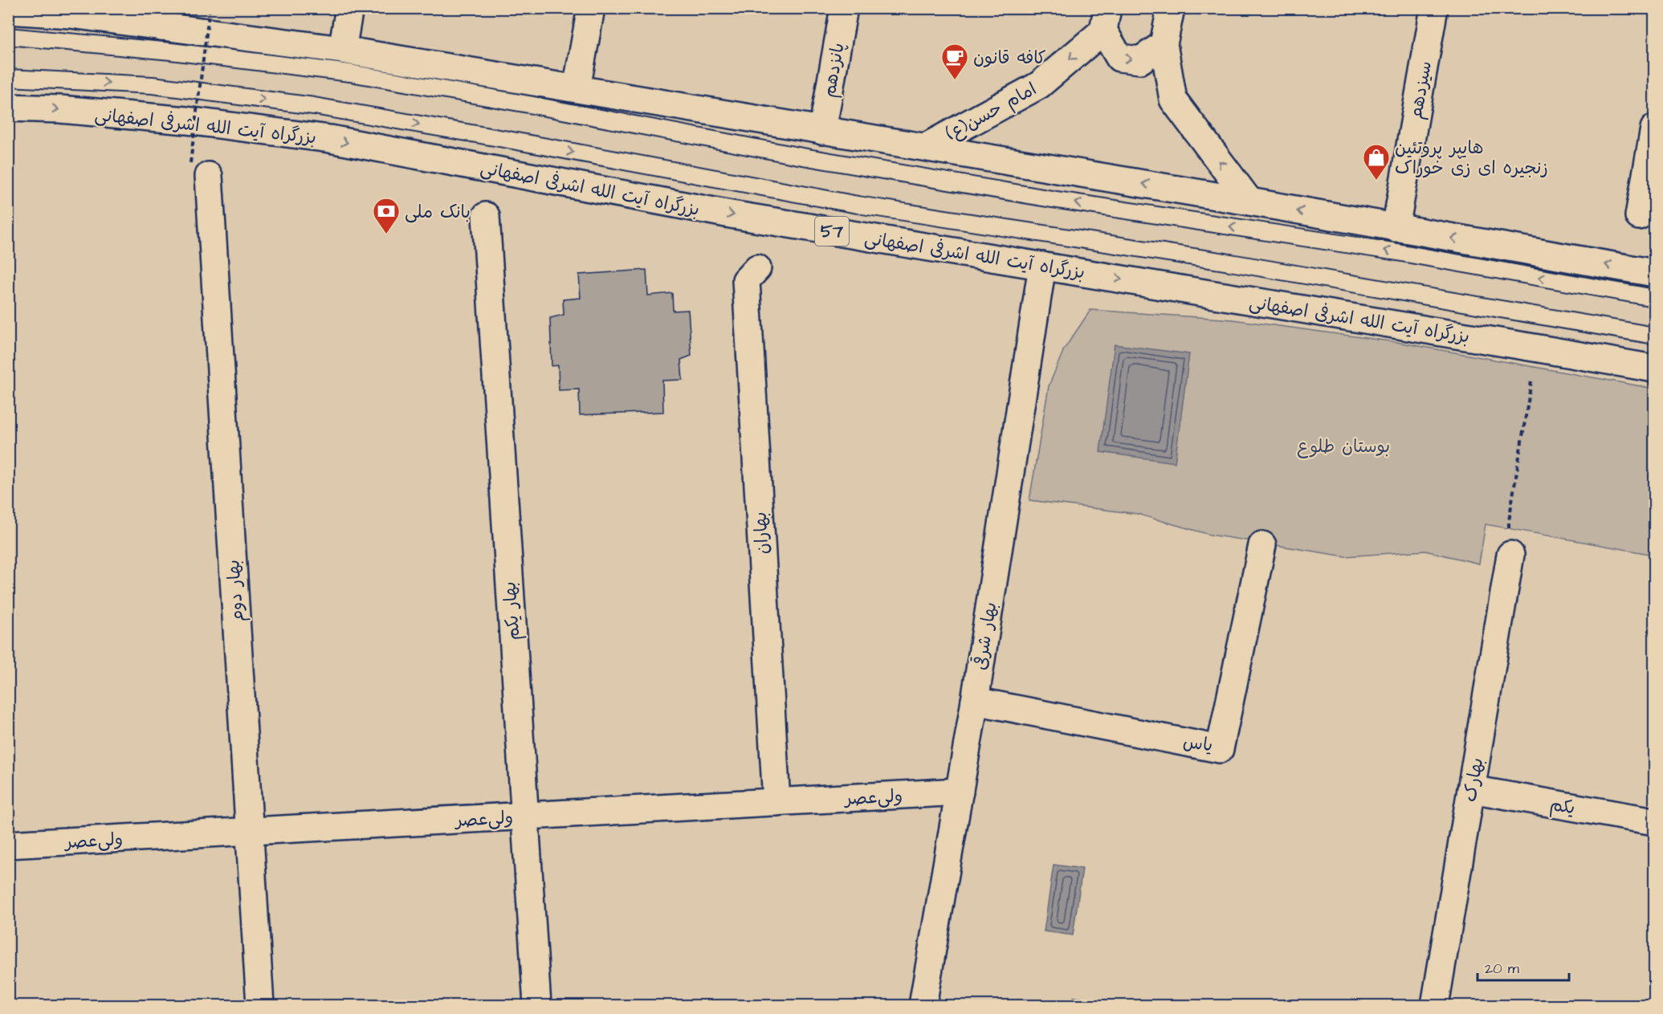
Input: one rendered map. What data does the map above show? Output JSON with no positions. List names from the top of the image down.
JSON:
{
  "streets": {
    "main road": [
      "پانزدهم",
      "سیزدهم",
      "امام حسن(ع)",
      "بزرگراه آیت الله اشرفی اصفهانی",
      "57",
      "بهاران",
      "بهار دوم",
      "بهار یکم",
      "بهار شرقی",
      "یاس",
      "بهارک",
      "ولی‌عصر",
      "یکم"
    ]
  },
  "crossings": [
    ["بزرگراه آیت الله اشرفی اصفهانی", "بهار شرقی"],
    ["بهاران", "ولی‌عصر"],
    ["بهار دوم", "ولی‌عصر"],
    ["بهار یکم", "ولی‌عصر"],
    ["بهار شرقی", "یاس"],
    ["بهار شرقی", "ولی‌عصر"],
    ["بهارک", "یکم"]
  ],
  "one_way": ["امام حسن(ع)"],
  "parks": ["بوستان طلوع"],
  "places": {
    "cafe": ["کافه قانون"],
    "shop": ["هایپر پروتئین زنجیره ای زی خوراک"],
    "bank": ["بانک ملی"]
  },
  "scale_bar": "20 m"
}
